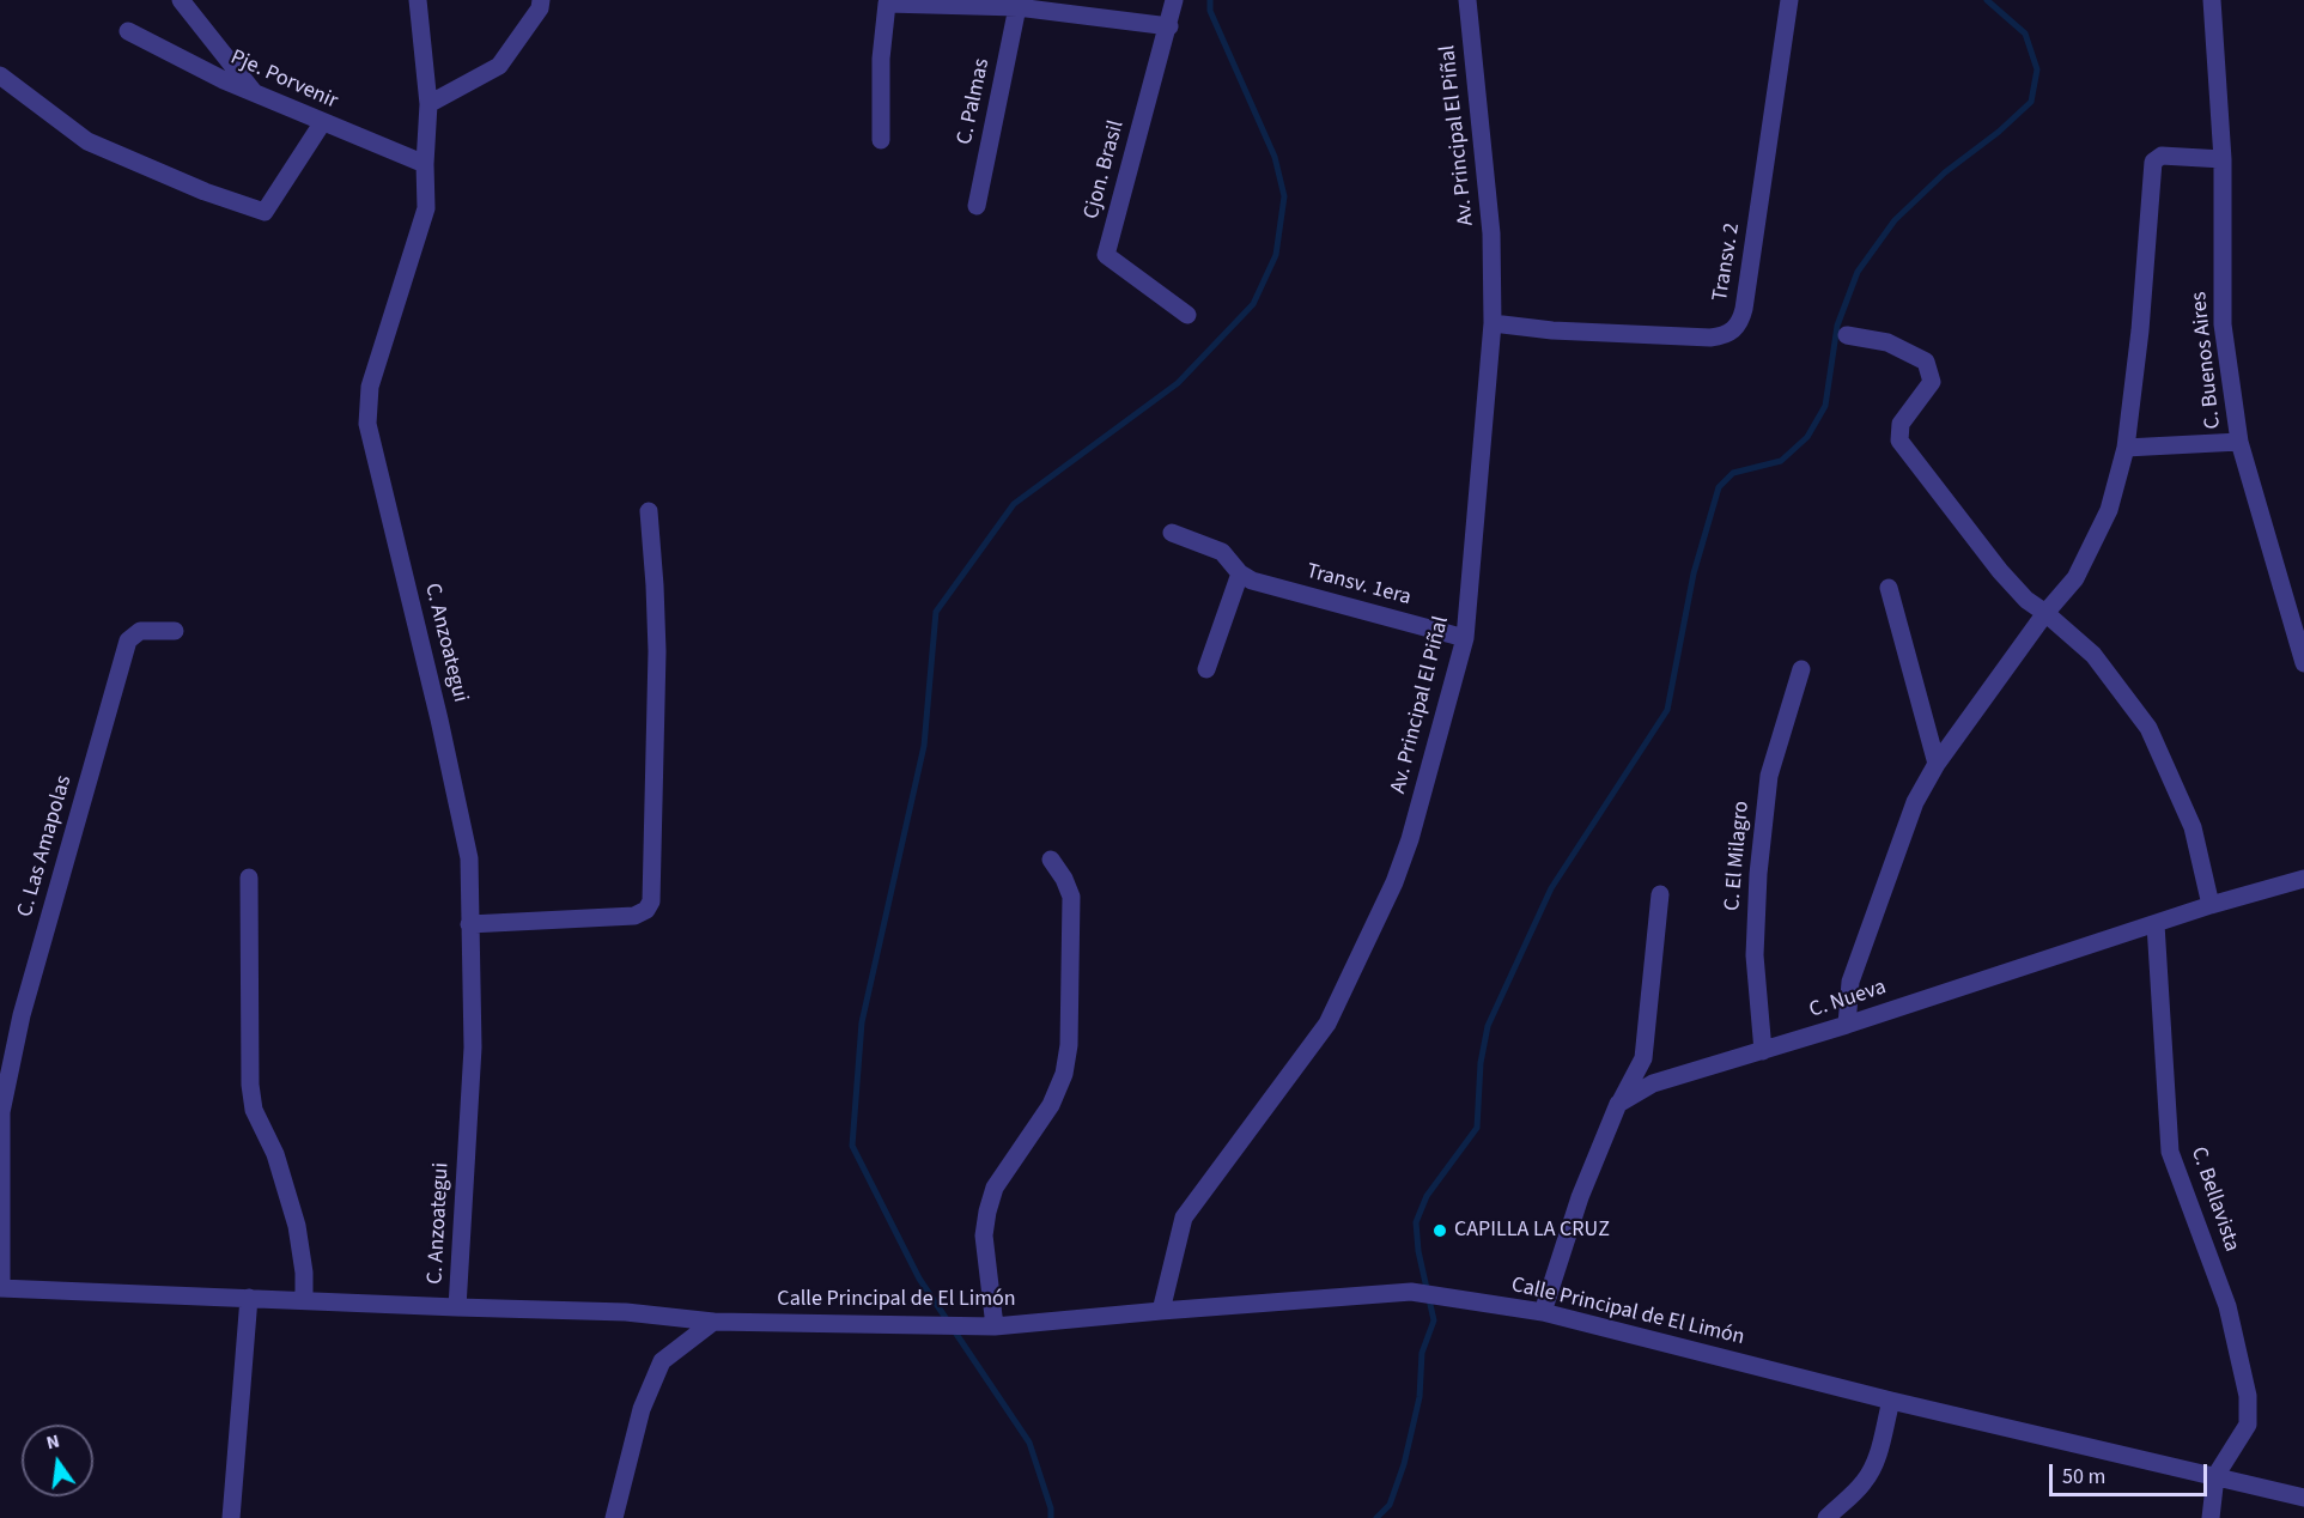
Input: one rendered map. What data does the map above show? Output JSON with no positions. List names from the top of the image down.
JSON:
{
  "streets": {
    "street": [
      "Pje. Porvenir",
      "C. Palmas",
      "Av. Principal El Piñal",
      "Cjon. Brasil",
      "Transv. 2",
      "C. Buenos Aires",
      "Transv. 1era",
      "C. Anzoategui",
      "C. Las Amapolas",
      "C. El Milagro",
      "C. Nueva",
      "C. Bellavista",
      "Calle Principal de El Limón"
    ]
  },
  "crossings": [
    ["Pje. Porvenir", "C. Anzoategui"],
    ["Av. Principal El Piñal", "Transv. 2"],
    ["Av. Principal El Piñal", "Transv. 1era"],
    ["Av. Principal El Piñal", "Calle Principal de El Limón"],
    ["C. Anzoategui", "Calle Principal de El Limón"],
    ["C. Las Amapolas", "Calle Principal de El Limón"],
    ["C. El Milagro", "C. Nueva"],
    ["C. Nueva", "C. Bellavista"],
    ["C. Bellavista", "Calle Principal de El Limón"]
  ],
  "places": ["CAPILLA LA CRUZ"],
  "scale_bar": "50 m",
  "north": "top"
}
